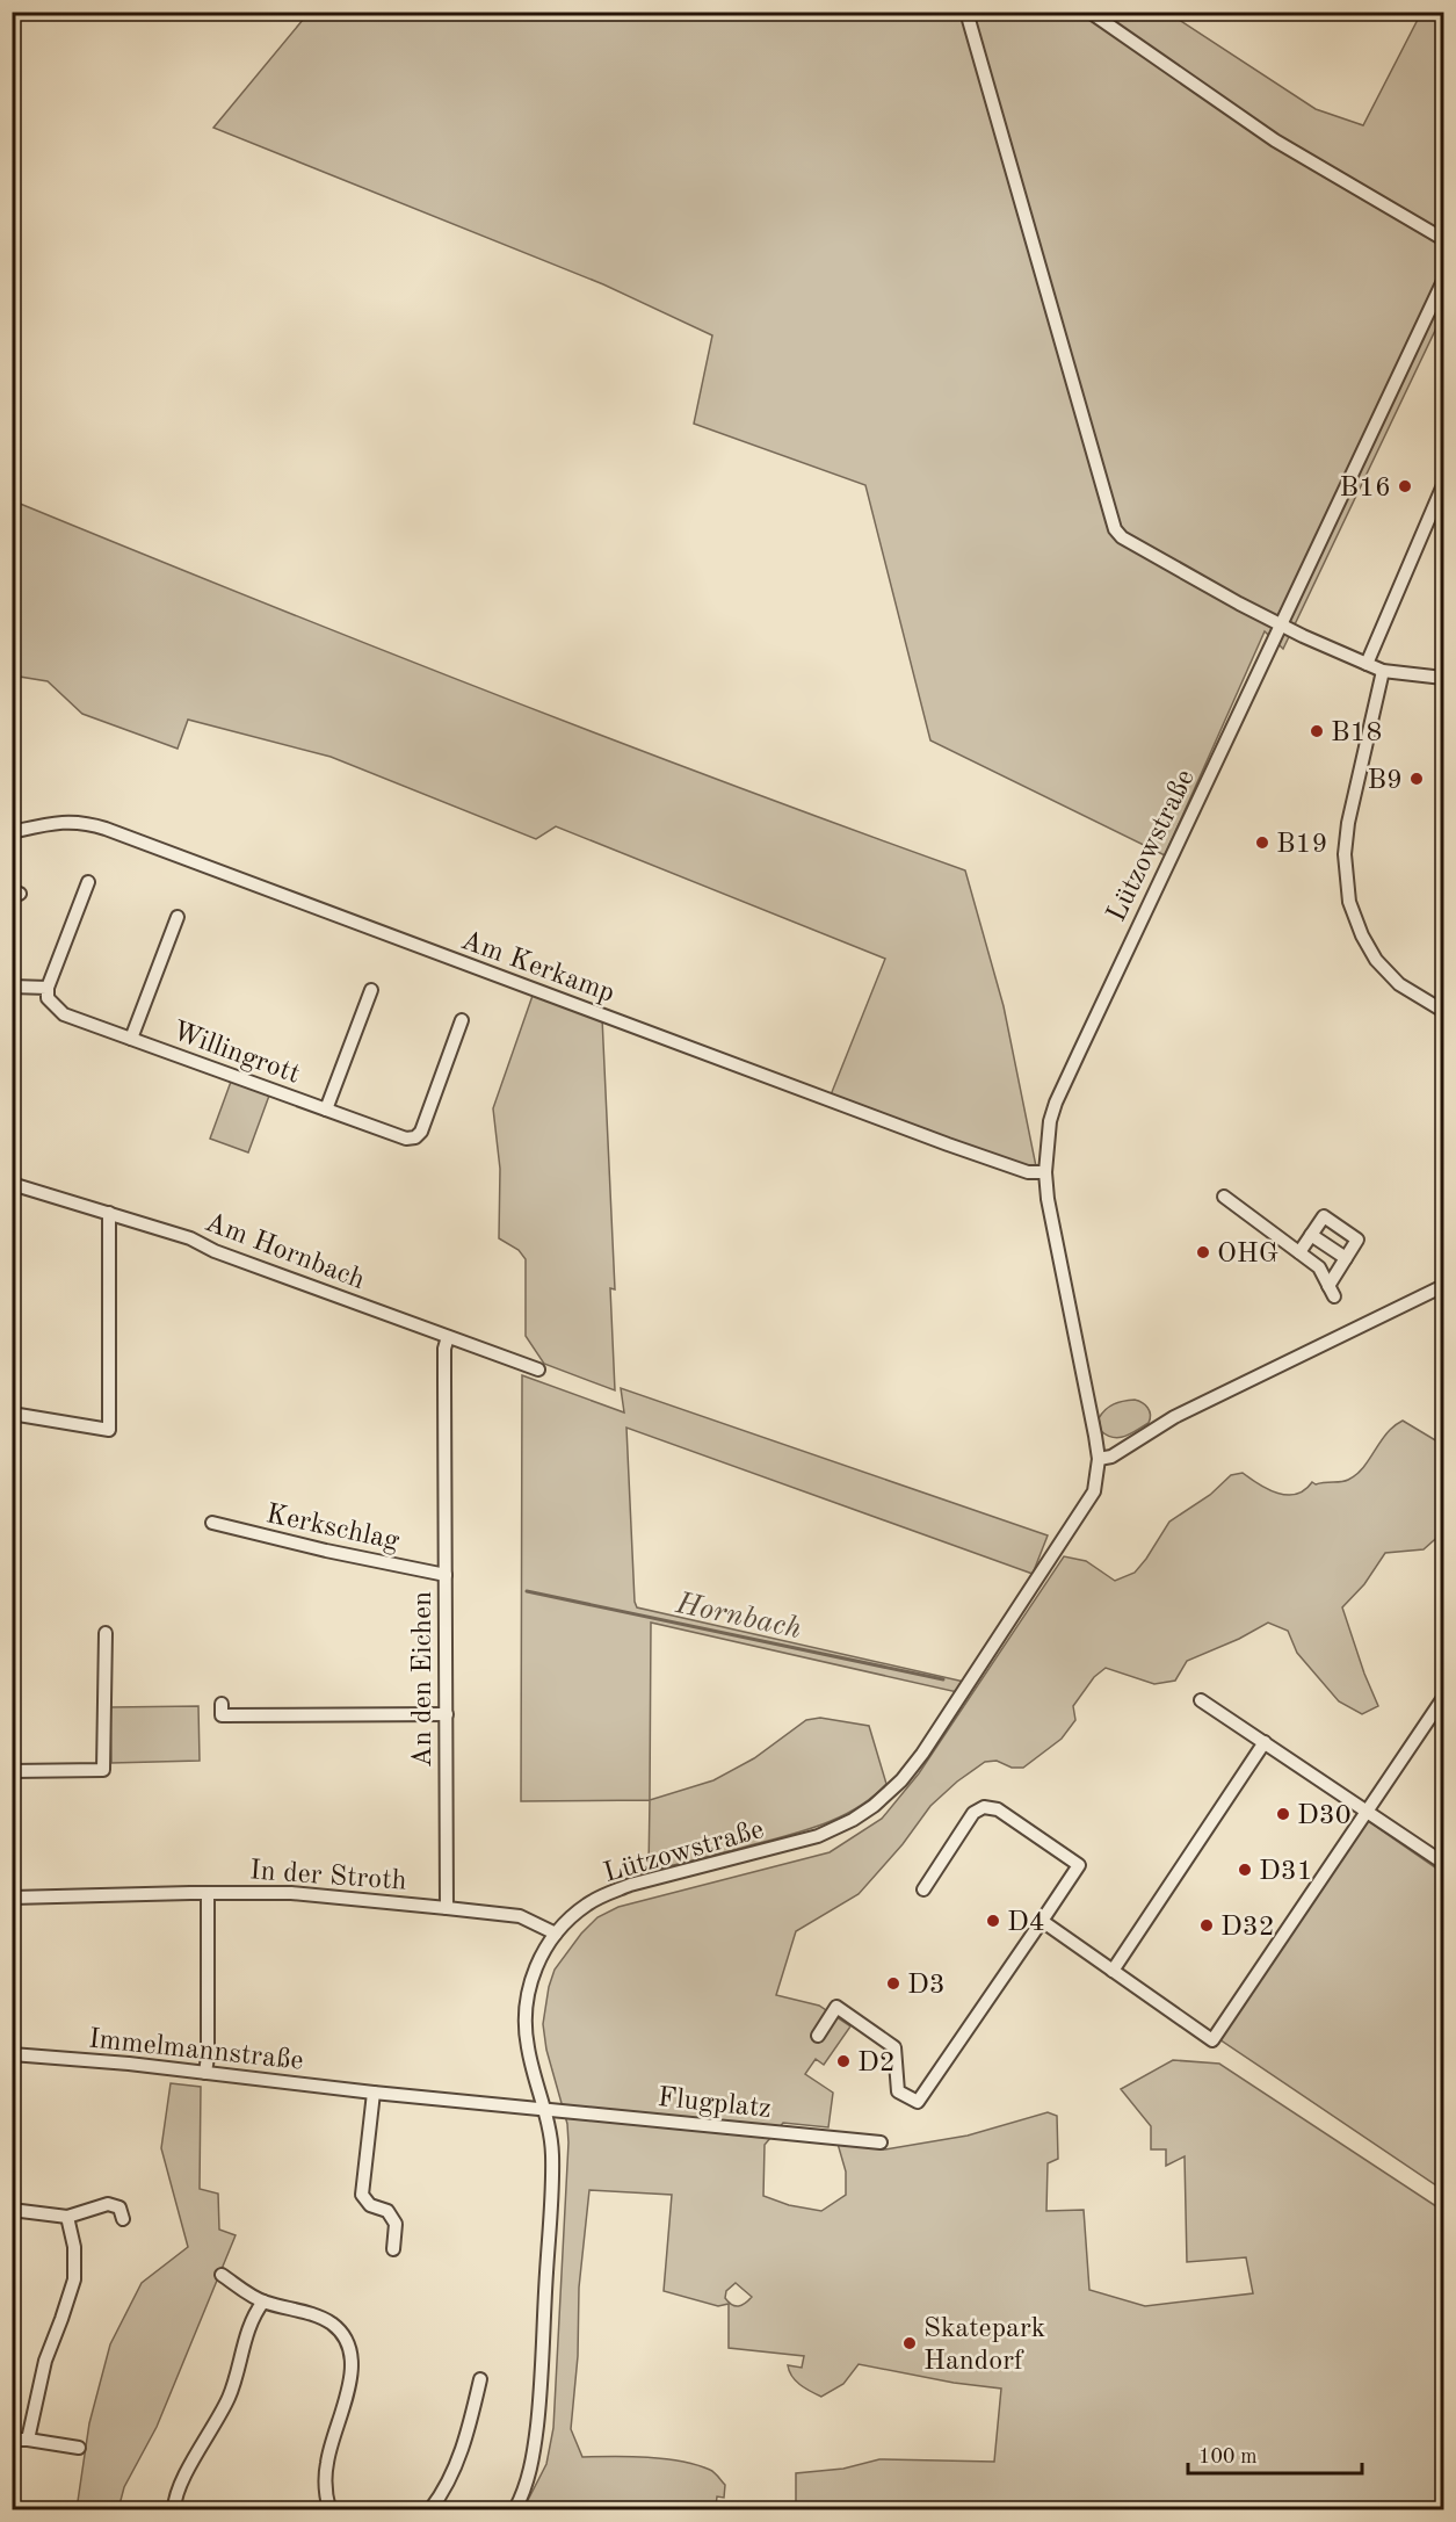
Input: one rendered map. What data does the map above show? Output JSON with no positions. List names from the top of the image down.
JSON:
{
  "streets": {
    "street": [
      "Lützowstraße",
      "Am Kerkamp",
      "Willingrott",
      "Am Hornbach",
      "Kerkschlag",
      "An den Eichen",
      "In der Stroth",
      "Immelmannstraße",
      "Flugplatz"
    ]
  },
  "crossings": [
    ["Lützowstraße", "Am Kerkamp"],
    ["Lützowstraße", "Immelmannstraße"],
    ["Lützowstraße", "Flugplatz"],
    ["Am Hornbach", "An den Eichen"],
    ["Kerkschlag", "An den Eichen"],
    ["An den Eichen", "In der Stroth"],
    ["Immelmannstraße", "Flugplatz"]
  ],
  "water": ["Hornbach"],
  "places": [
    "B16",
    "B18",
    "B9",
    "B19",
    "OHG",
    "D30",
    "D31",
    "D4",
    "D32",
    "D3",
    "D2",
    "Skatepark Handorf"
  ],
  "scale_bar": "100 m"
}
